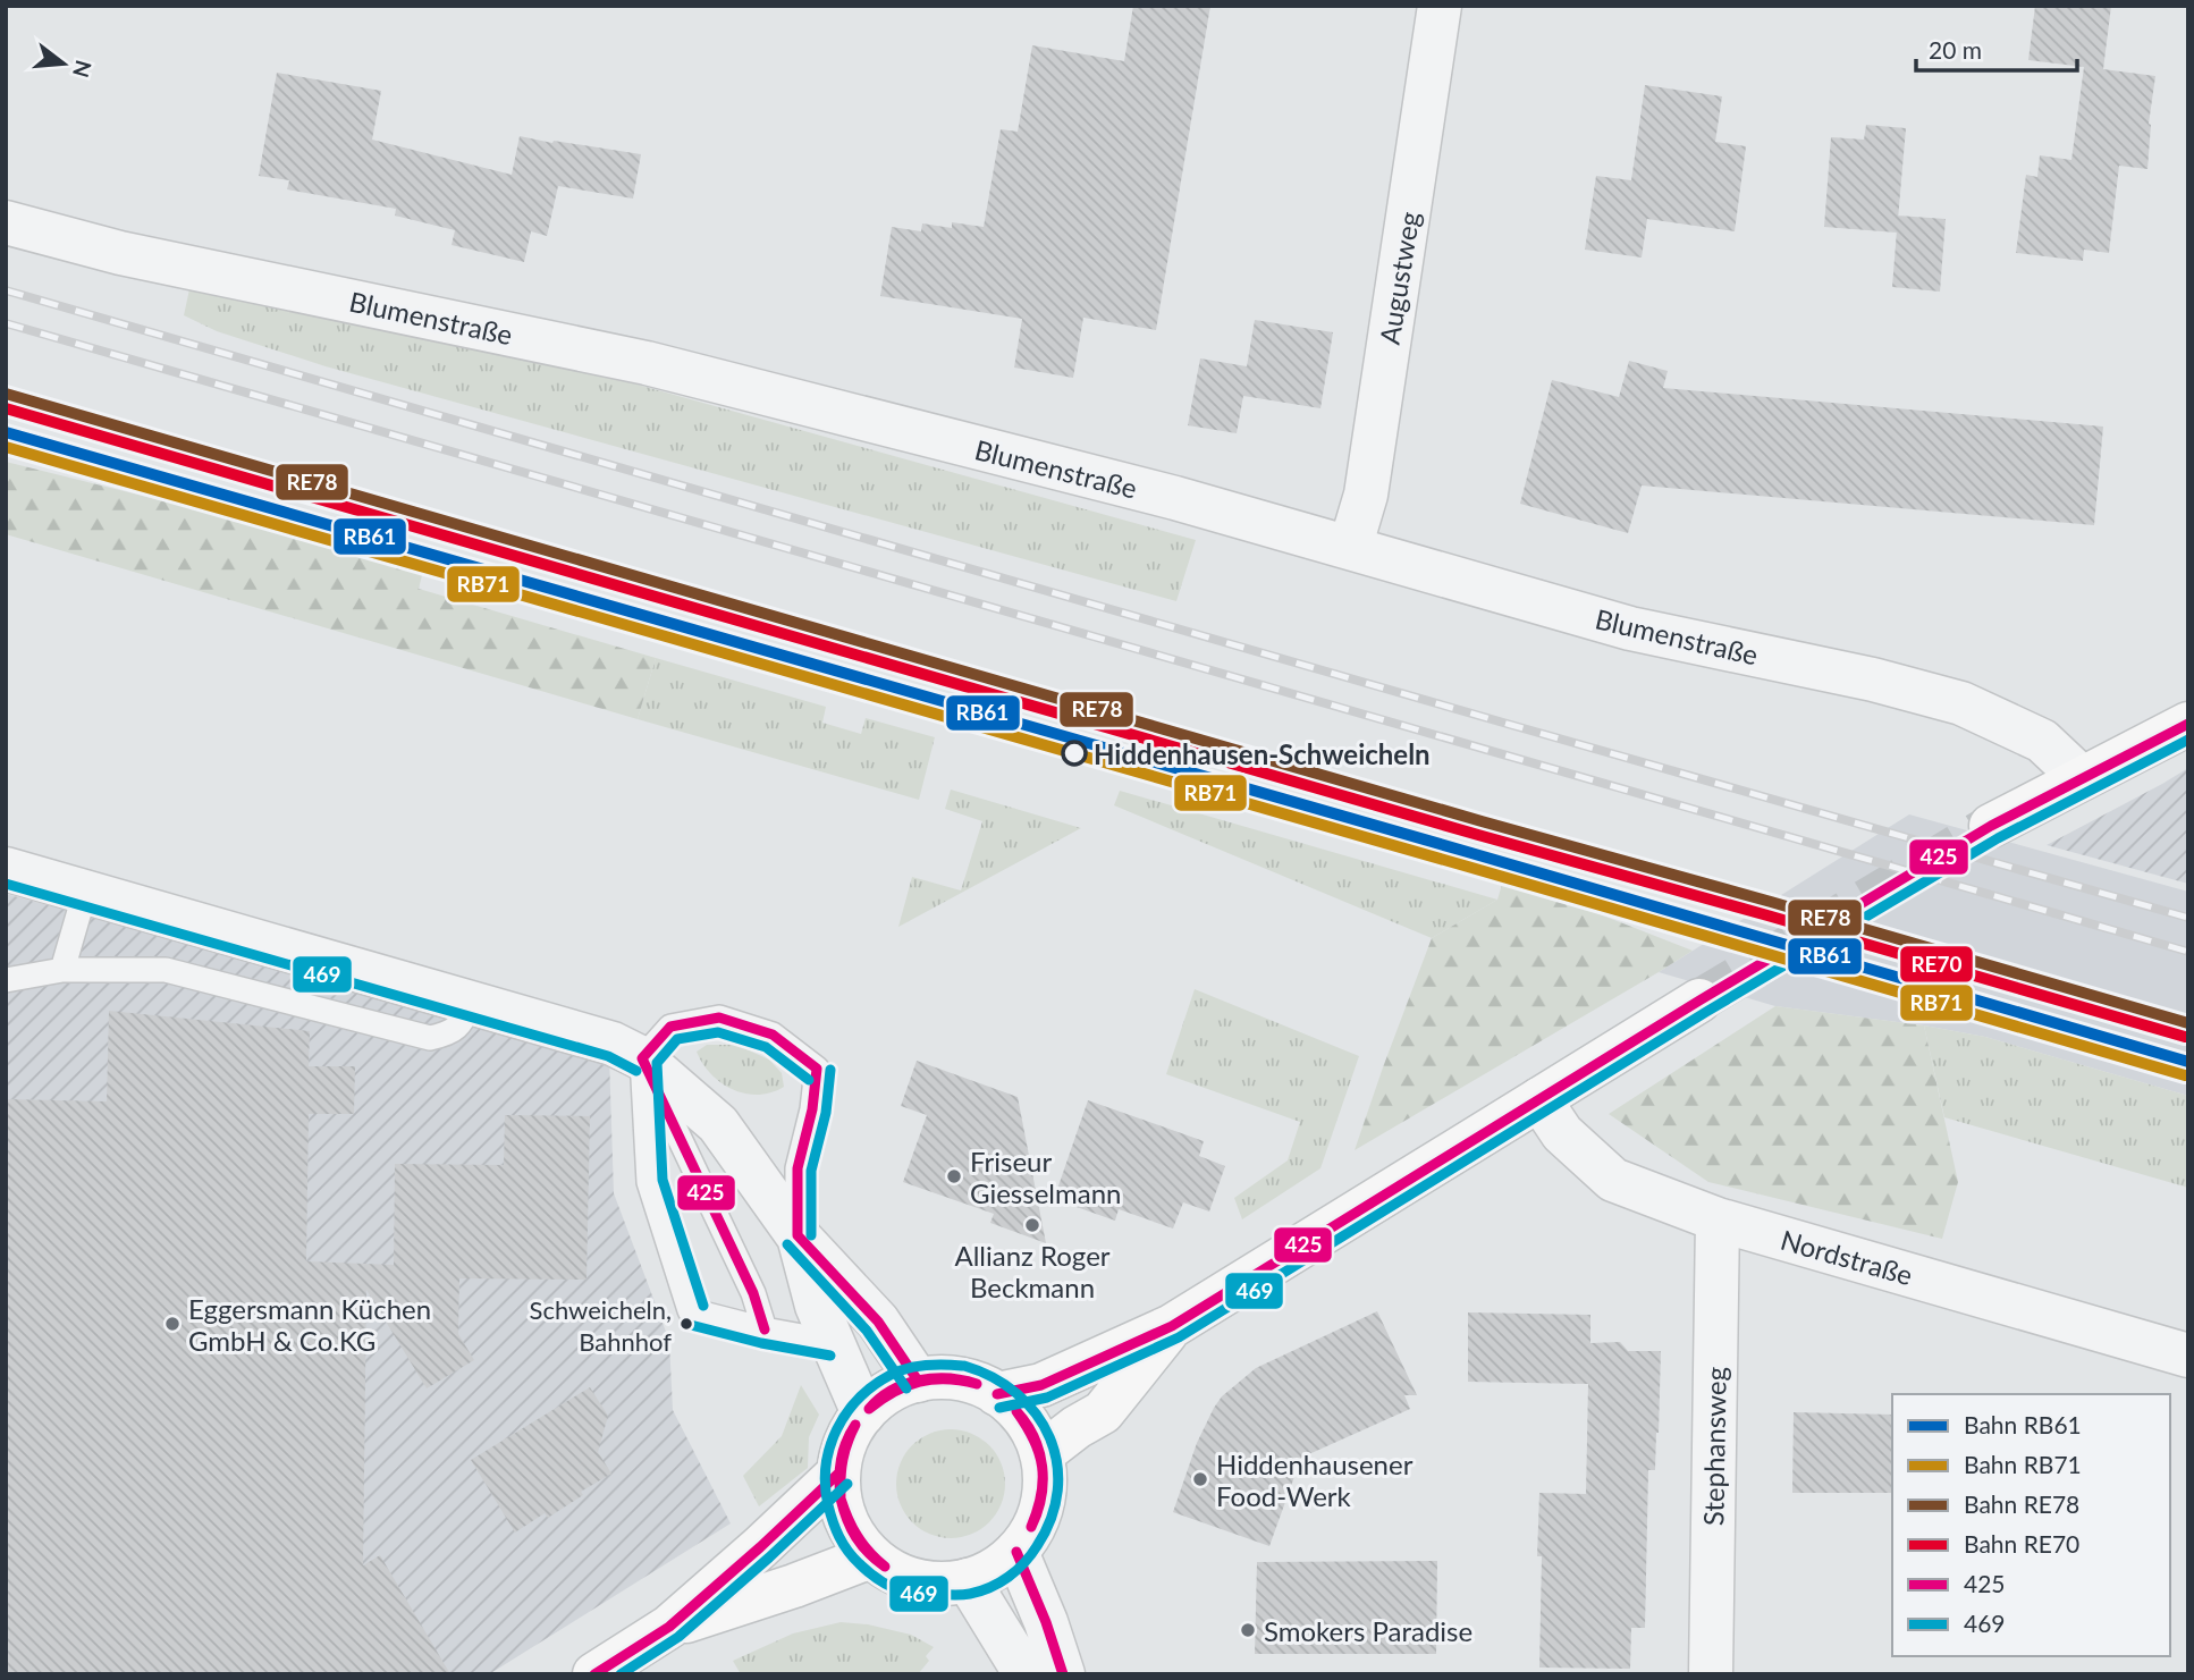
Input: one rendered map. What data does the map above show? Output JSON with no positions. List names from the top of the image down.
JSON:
{
  "streets": {
    "street": [
      "Augustweg",
      "Blumenstraße",
      "Nordstraße",
      "Stephansweg"
    ]
  },
  "crossings": [
    ["Augustweg", "Blumenstraße"],
    ["Nordstraße", "Stephansweg"]
  ],
  "places": [
    "Hiddenhausen-Schweicheln",
    "Friseur Giesselmann",
    "Allianz Roger Beckmann",
    "Eggersmann Küchen GmbH & Co.KG",
    "Schweicheln, Bahnhof",
    "Hiddenhausener Food-Werk",
    "Smokers Paradise"
  ],
  "lines": [
    "rail line RE78",
    "rail line RE70",
    "rail line RB61",
    "rail line RB71",
    "transit line 425",
    "transit line 469"
  ],
  "legend": [
    "Bahn RB61",
    "Bahn RB71",
    "Bahn RE78",
    "Bahn RE70",
    "425",
    "469"
  ],
  "scale_bar": "20 m",
  "north": "right"
}
